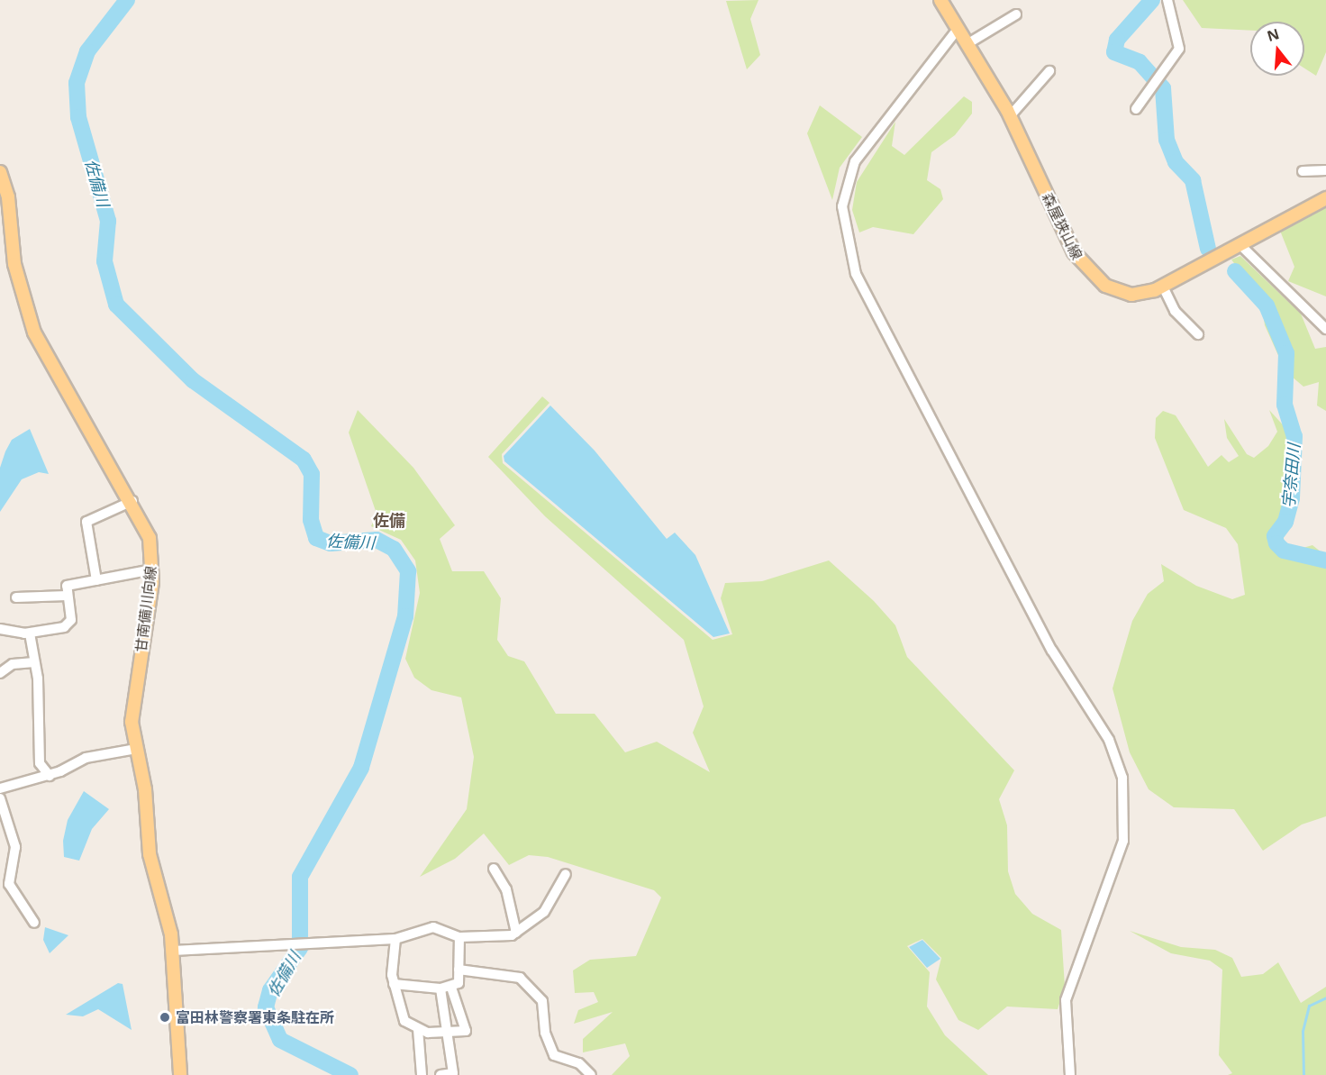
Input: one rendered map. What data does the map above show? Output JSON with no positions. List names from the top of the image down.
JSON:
{
  "streets": {
    "main road": ["森屋狭山線", "甘南備川向線"]
  },
  "districts": ["佐備"],
  "water": ["佐備川", "宇奈田川"],
  "places": ["富田林警察署東条駐在所"],
  "north": "top"
}
